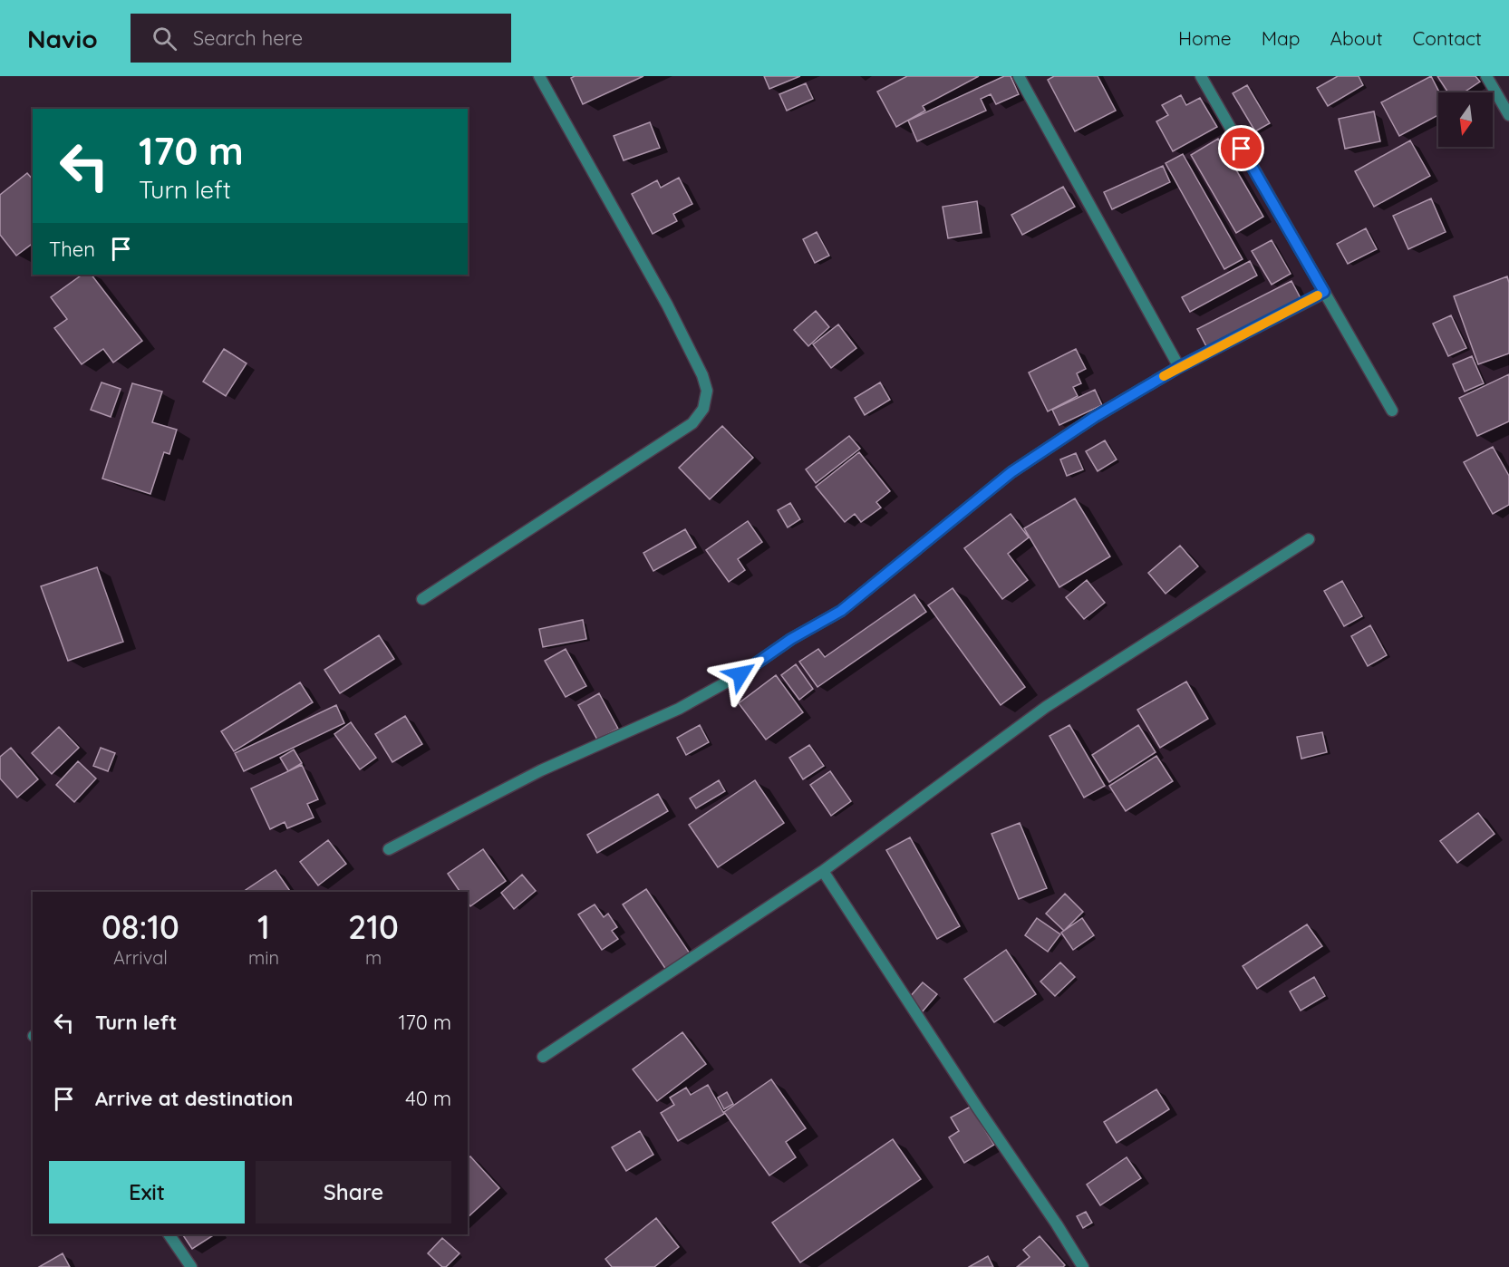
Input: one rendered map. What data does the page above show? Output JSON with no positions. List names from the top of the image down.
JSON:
{
  "north": "bottom",
  "page": {
    "header": "Navio",
    "search": "Search here",
    "nav": [
      "Home",
      "Map",
      "About",
      "Contact"
    ],
    "turn": ["170 m", "Turn left"],
    "then": "Then",
    "eta": [
      "08:10",
      "Arrival",
      "1",
      "min",
      "210",
      "m"
    ],
    "list": [
      {
        "name": "Turn left",
        "value": "170 m"
      },
      {
        "name": "Arrive at destination",
        "value": "40 m"
      }
    ],
    "buttons": ["Exit", "Share"]
  }
}
